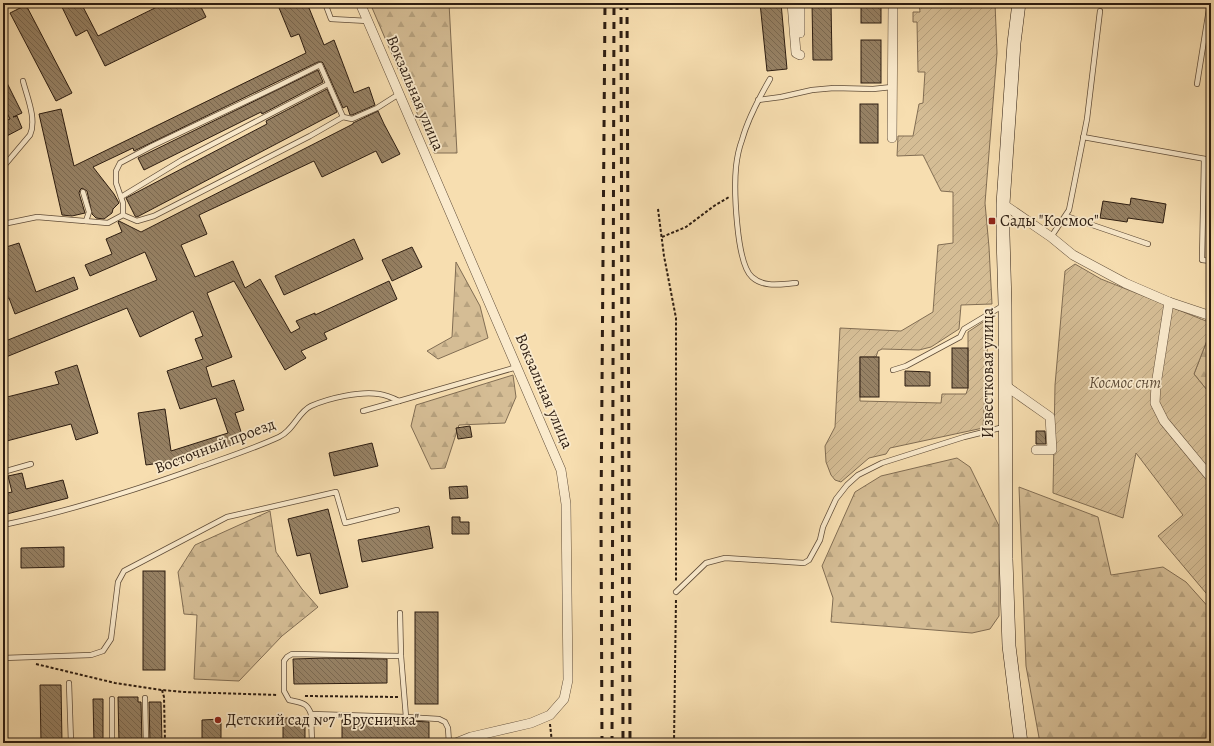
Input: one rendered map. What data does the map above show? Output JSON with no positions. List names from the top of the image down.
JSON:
{
  "streets": {
    "main road": ["Известковая улица"],
    "street": ["Вокзальная улица"],
    "lane": ["Восточный проезд"]
  },
  "parks": ["Космос снт"],
  "places": {
    "transit": ["Сады \"Космос\""],
    "other": ["Детский сад №7 \"Брусничка\""]
  }
}
